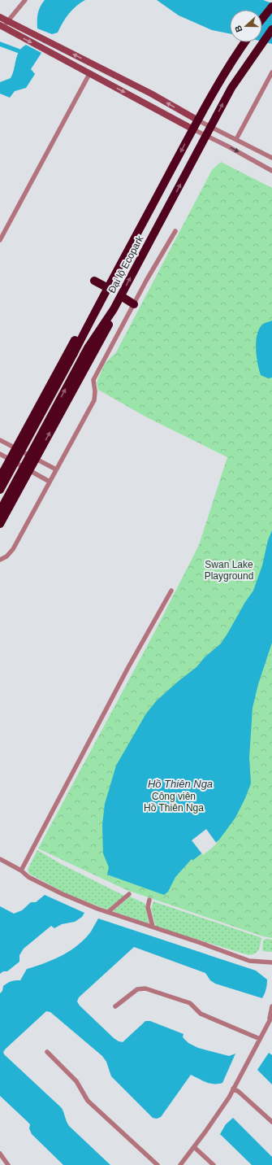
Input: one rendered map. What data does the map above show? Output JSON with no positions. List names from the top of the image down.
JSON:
{
  "streets": {
    "highway": ["Đại lộ Ecopark"]
  },
  "water": ["Hồ Thiên Nga"],
  "parks": ["Swan Lake Playground", "Công viên Hồ Thiên Nga"],
  "north": "left"
}
